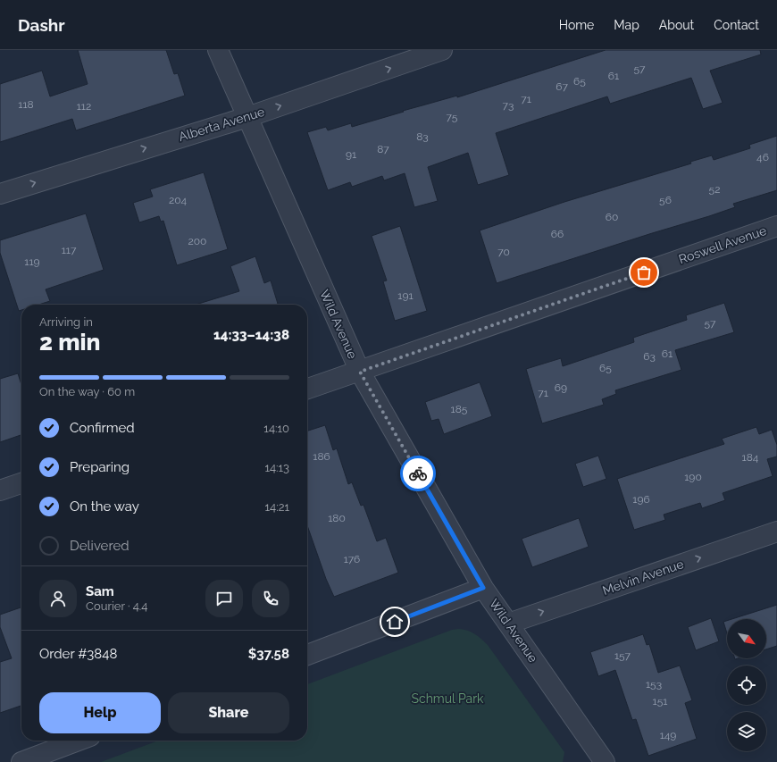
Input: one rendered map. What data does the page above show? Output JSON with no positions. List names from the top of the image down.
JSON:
{
  "streets": {
    "street": [
      "Alberta Avenue",
      "Roswell Avenue",
      "Wild Avenue",
      "Melvin Avenue"
    ]
  },
  "crossings": [
    ["Alberta Avenue", "Wild Avenue"],
    ["Roswell Avenue", "Wild Avenue"],
    ["Wild Avenue", "Melvin Avenue"]
  ],
  "one_way": ["Alberta Avenue", "Melvin Avenue"],
  "parks": ["Schmul Park"],
  "house_numbers": [
    "57",
    "61",
    "65",
    "67",
    "71",
    "118",
    "73",
    "112",
    "75",
    "83",
    "87",
    "91",
    "46",
    "52",
    "204",
    "56",
    "60",
    "66",
    "200",
    "117",
    "70",
    "119",
    "191",
    "57",
    "61",
    "63",
    "65",
    "69",
    "71",
    "185",
    "186",
    "184",
    "190",
    "196",
    "180",
    "176",
    "157",
    "153",
    "151",
    "149"
  ],
  "north": "bottom right",
  "page": {
    "header": "Dashr",
    "nav": [
      "Home",
      "Map",
      "About",
      "Contact"
    ],
    "heading": ["2 min", "Arriving in", "14:33–14:38"],
    "panel": [
      "Sam",
      "Courier · 4.4",
      "Order #3848",
      "$37.58"
    ],
    "bar": "On the way · 60 m",
    "list": [
      ["Confirmed", "14:10"],
      ["Preparing", "14:13"],
      ["On the way", "14:21"],
      "Delivered"
    ],
    "buttons": ["Help", "Share"]
  }
}
